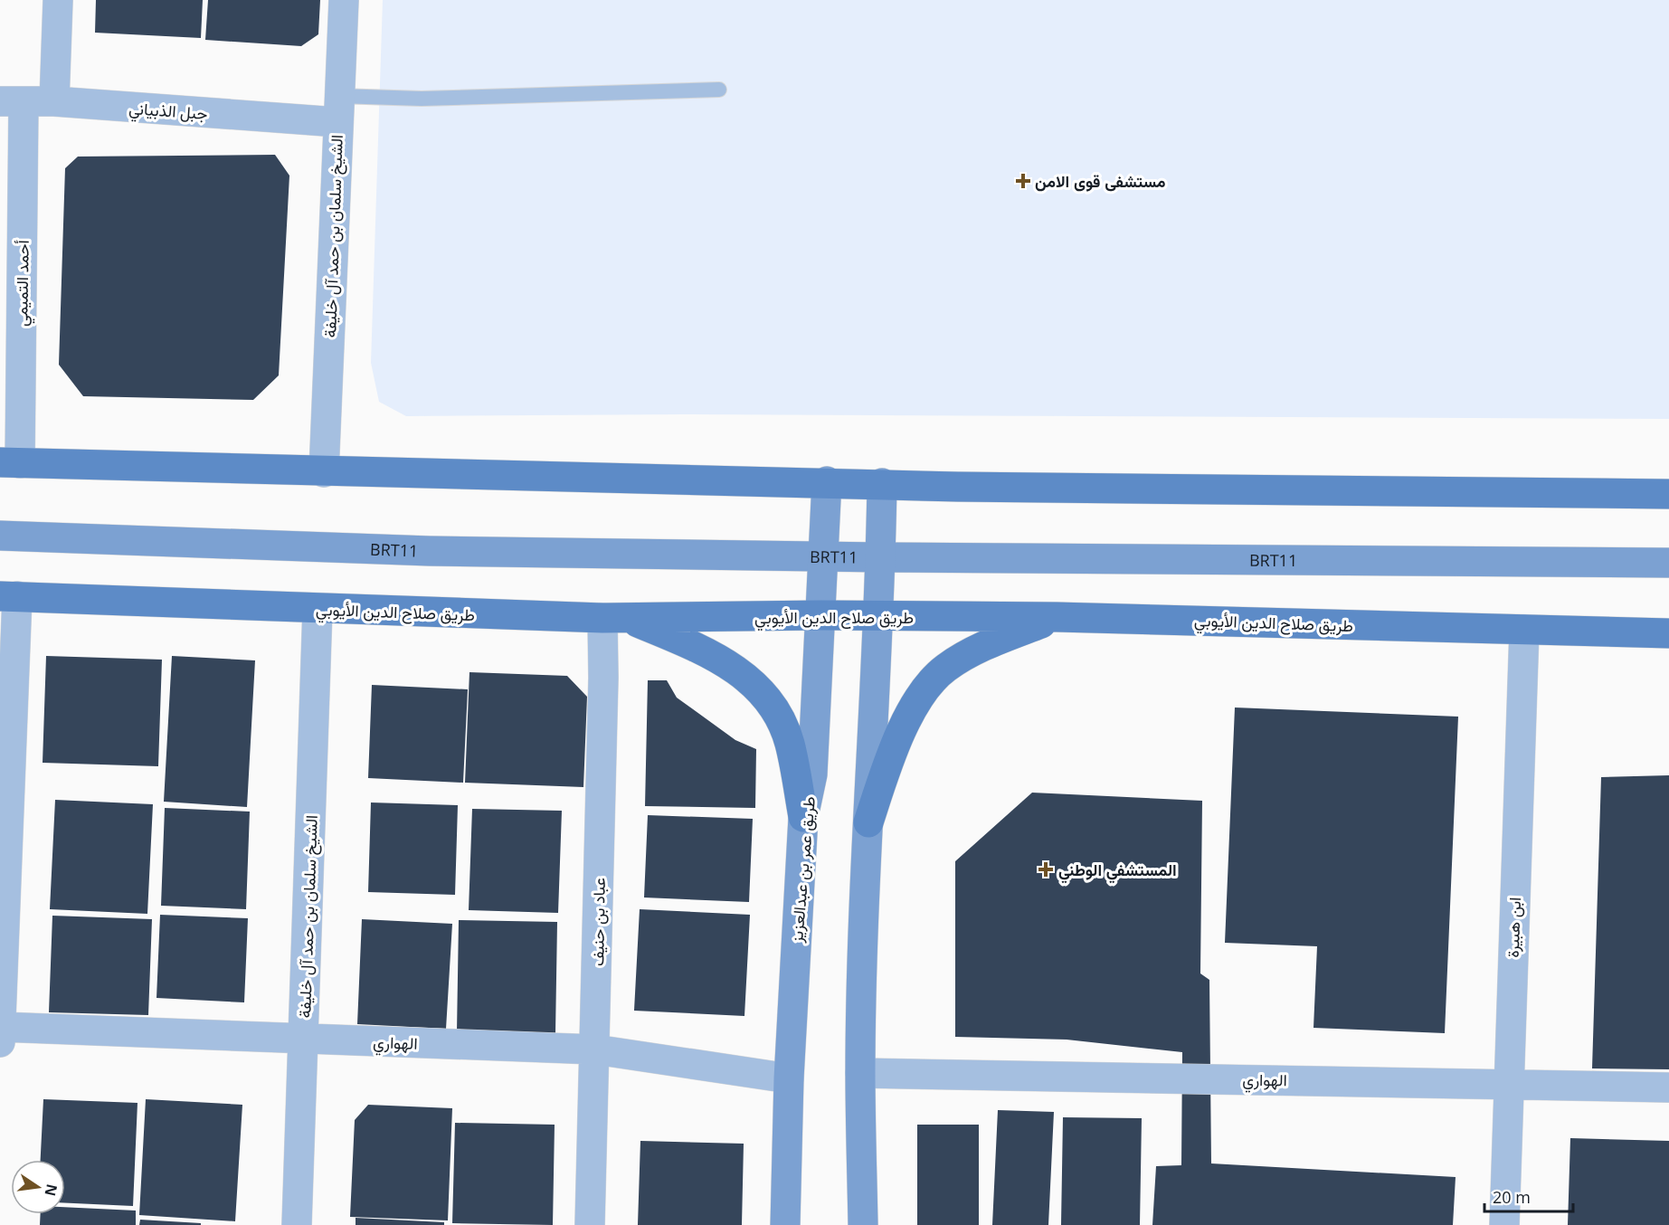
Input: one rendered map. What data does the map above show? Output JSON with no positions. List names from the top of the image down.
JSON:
{
  "streets": {
    "main road": ["BRT11", "طريق صلاح الدين الأيوبي", "طريق عمر بن عبدالعزيز"],
    "street": [
      "جبل الذبياني",
      "الشيخ سلمان بن حمد آل خليفة",
      "أحمد التميمي",
      "عباد بن حنيف",
      "ابن هبيرة",
      "الهواري"
    ]
  },
  "crossings": [
    ["جبل الذبياني", "الشيخ سلمان بن حمد آل خليفة"],
    ["جبل الذبياني", "أحمد التميمي"],
    ["الشيخ سلمان بن حمد آل خليفة", "طريق صلاح الدين الأيوبي"],
    ["الشيخ سلمان بن حمد آل خليفة", "الهواري"],
    ["BRT11", "طريق عمر بن عبدالعزيز"],
    ["طريق صلاح الدين الأيوبي", "طريق عمر بن عبدالعزيز"],
    ["طريق صلاح الدين الأيوبي", "عباد بن حنيف"],
    ["طريق صلاح الدين الأيوبي", "ابن هبيرة"],
    ["طريق عمر بن عبدالعزيز", "الهواري"],
    ["عباد بن حنيف", "الهواري"],
    ["ابن هبيرة", "الهواري"]
  ],
  "places": {
    "health": ["مستشفى قوى الامن", "المستشفي الوطني"]
  },
  "scale_bar": "20 m",
  "north": "right"
}
